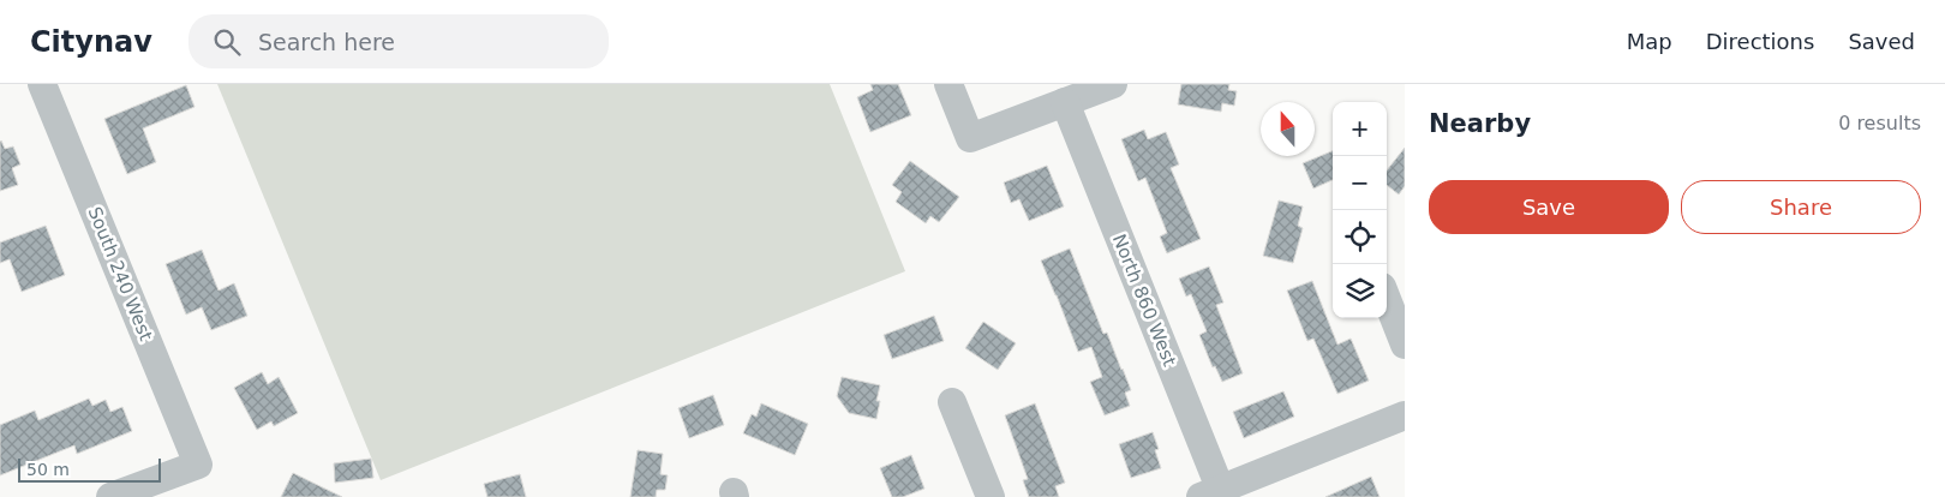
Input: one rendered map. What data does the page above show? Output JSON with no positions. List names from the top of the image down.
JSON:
{
  "streets": {
    "street": ["South 240 West", "North 860 West"]
  },
  "scale_bar": "50 m",
  "north": "top",
  "page": {
    "header": "Citynav",
    "search": "Search here",
    "nav": ["Map", "Directions", "Saved"],
    "heading": ["Nearby", "0 results"],
    "map_buttons": ["+", "−"],
    "buttons": ["Save", "Share"],
    "scale": "50 m"
  }
}
